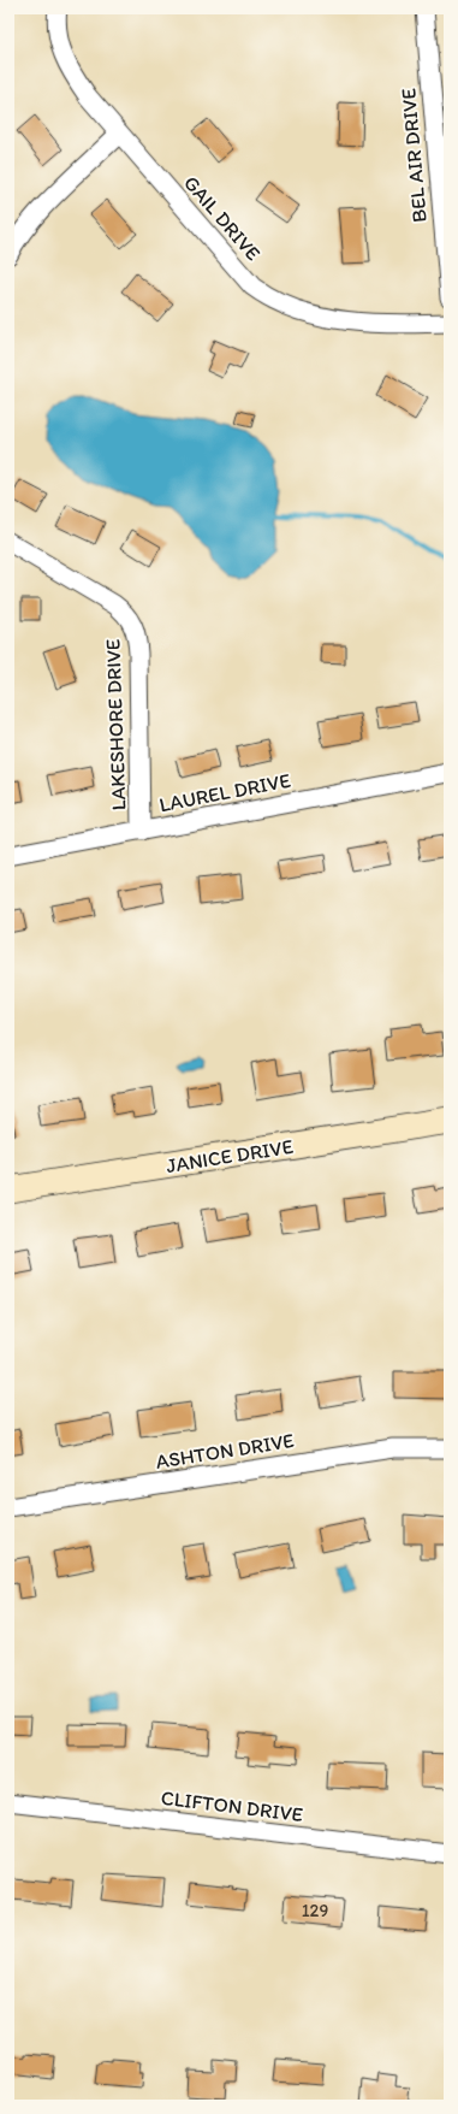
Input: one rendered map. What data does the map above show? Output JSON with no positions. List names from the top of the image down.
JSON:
{
  "streets": {
    "street": [
      "BEL AIR DRIVE",
      "GAIL DRIVE",
      "LAKESHORE DRIVE",
      "LAUREL DRIVE",
      "JANICE DRIVE",
      "ASHTON DRIVE",
      "CLIFTON DRIVE"
    ]
  },
  "crossings": [
    ["LAKESHORE DRIVE", "LAUREL DRIVE"]
  ],
  "house_numbers": ["129"]
}
